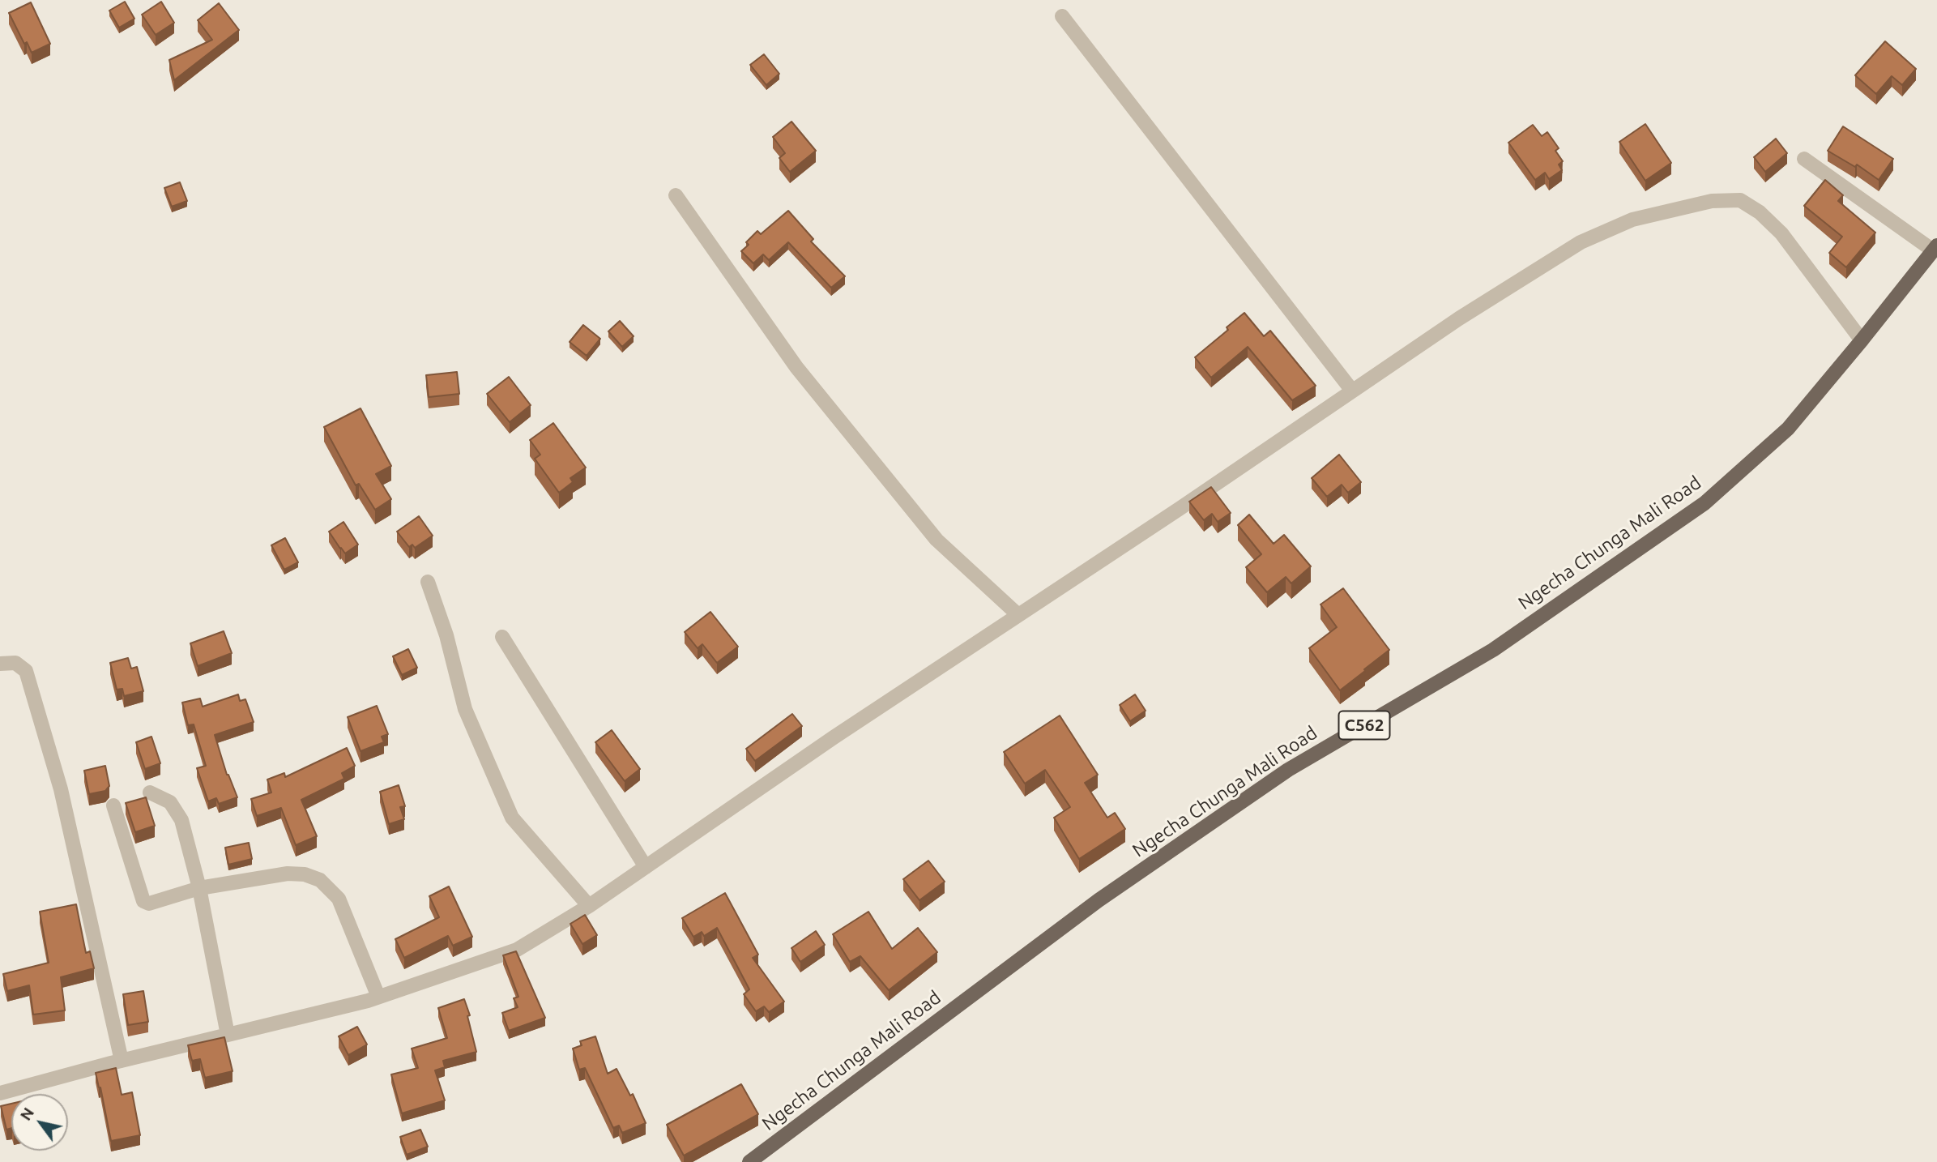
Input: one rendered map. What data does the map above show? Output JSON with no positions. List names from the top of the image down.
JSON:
{
  "streets": {
    "main road": ["Ngecha Chunga Mali Road", "C562"]
  },
  "north": "top left"
}
